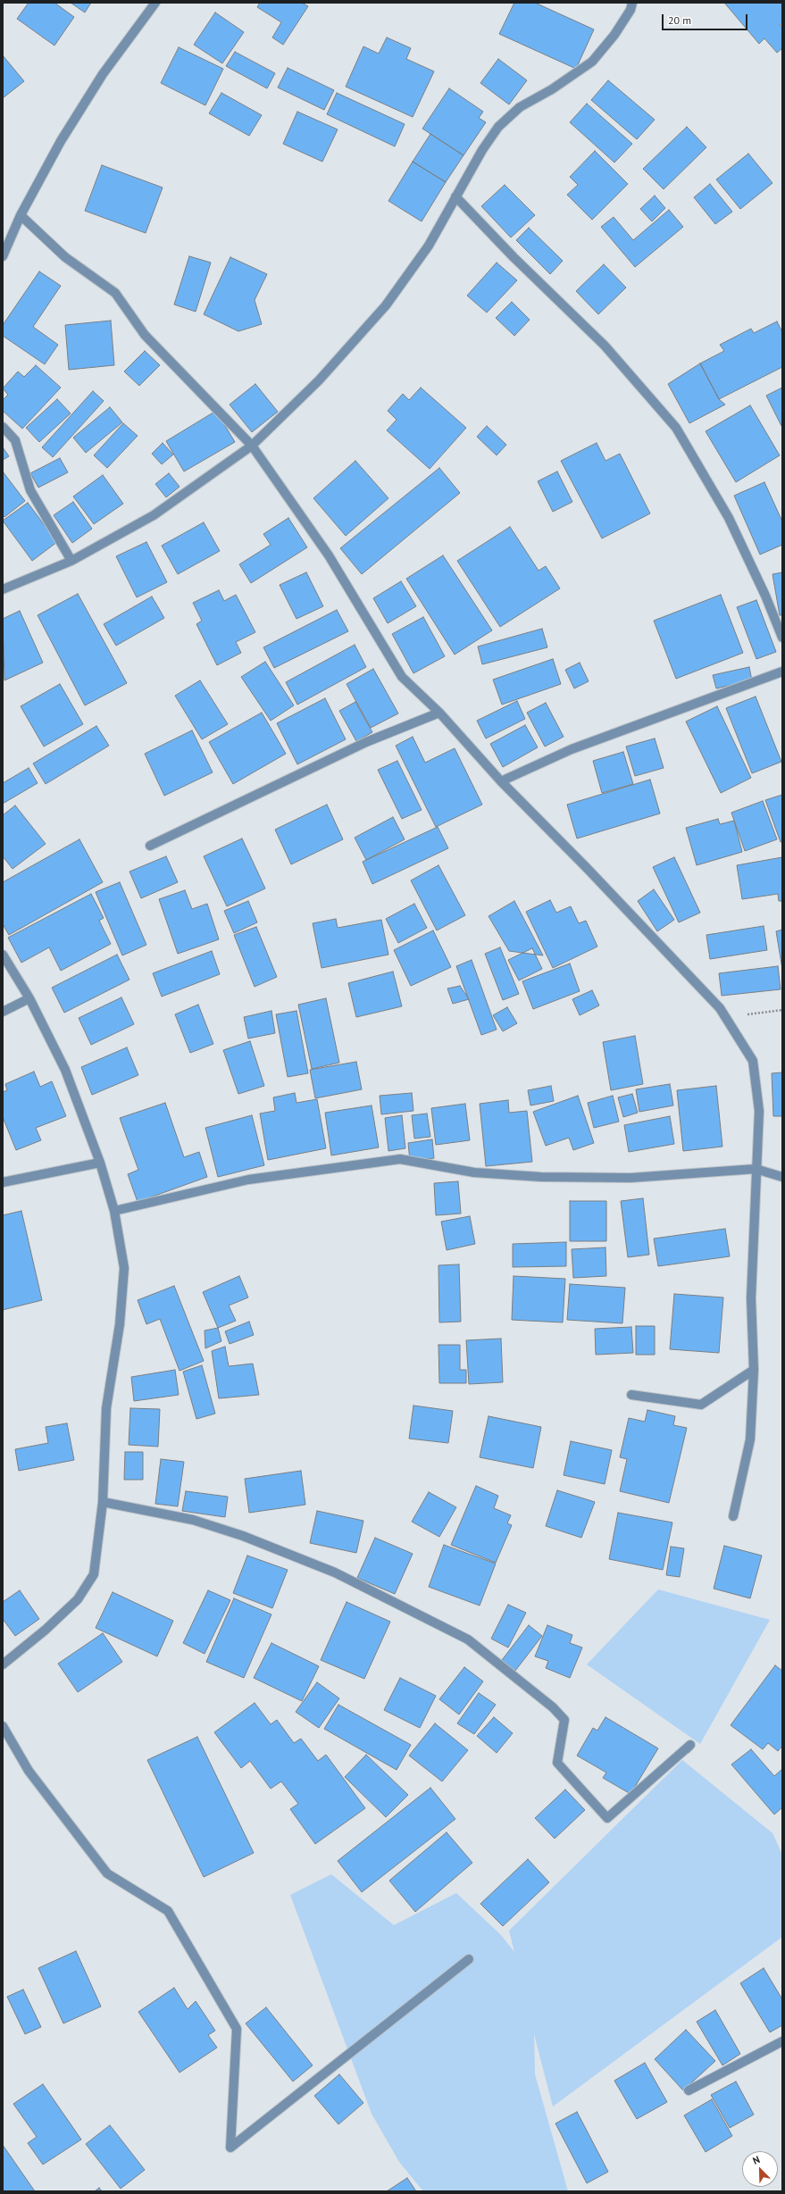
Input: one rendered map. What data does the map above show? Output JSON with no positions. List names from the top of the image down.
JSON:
{
  "scale_bar": "20 m",
  "north": "top left"
}
